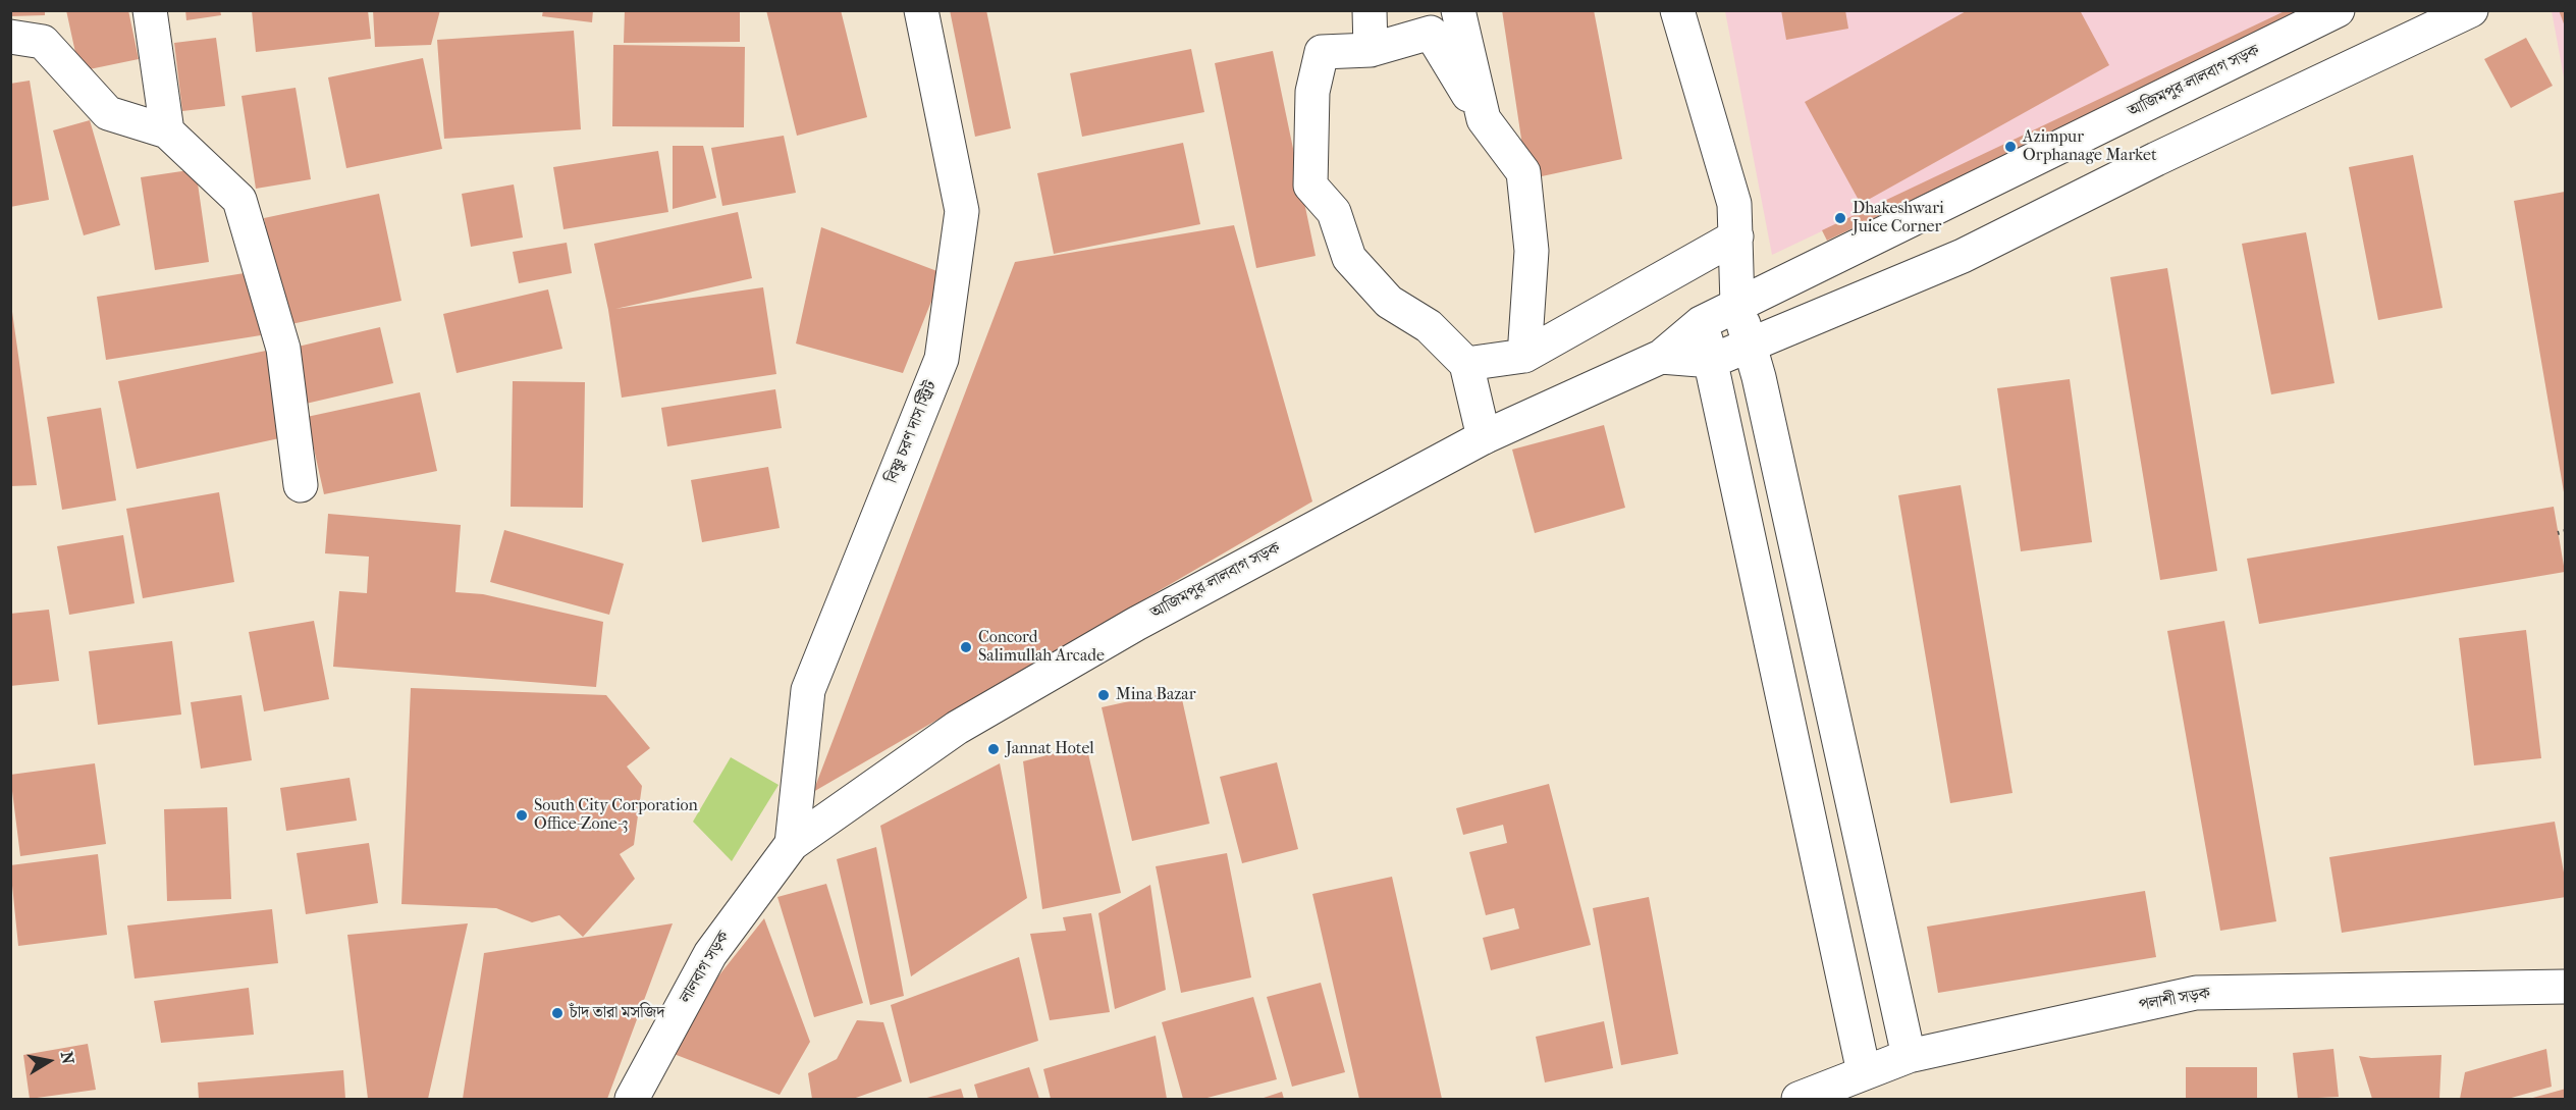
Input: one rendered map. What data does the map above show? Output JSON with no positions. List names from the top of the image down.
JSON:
{
  "streets": {
    "main road": [
      "আজিমপুর-লালবাগ সড়ক",
      "বিষ্ণু চরণ দাস স্ট্রিট",
      "লালবাগ সড়ক",
      "পলাশী সড়ক"
    ]
  },
  "crossings": [
    ["আজিমপুর-লালবাগ সড়ক", "বিষ্ণু চরণ দাস স্ট্রিট"],
    ["আজিমপুর-লালবাগ সড়ক", "লালবাগ সড়ক"],
    ["বিষ্ণু চরণ দাস স্ট্রিট", "লালবাগ সড়ক"]
  ],
  "places": [
    "Azimpur Orphanage Market",
    "Dhakeshwari Juice Corner",
    "Concord Salimullah Arcade",
    "Mina Bazar",
    "Jannat Hotel",
    "South City Corporation Office-Zone-3",
    "চাঁদ তারা মসজিদ"
  ],
  "north": "right"
}
